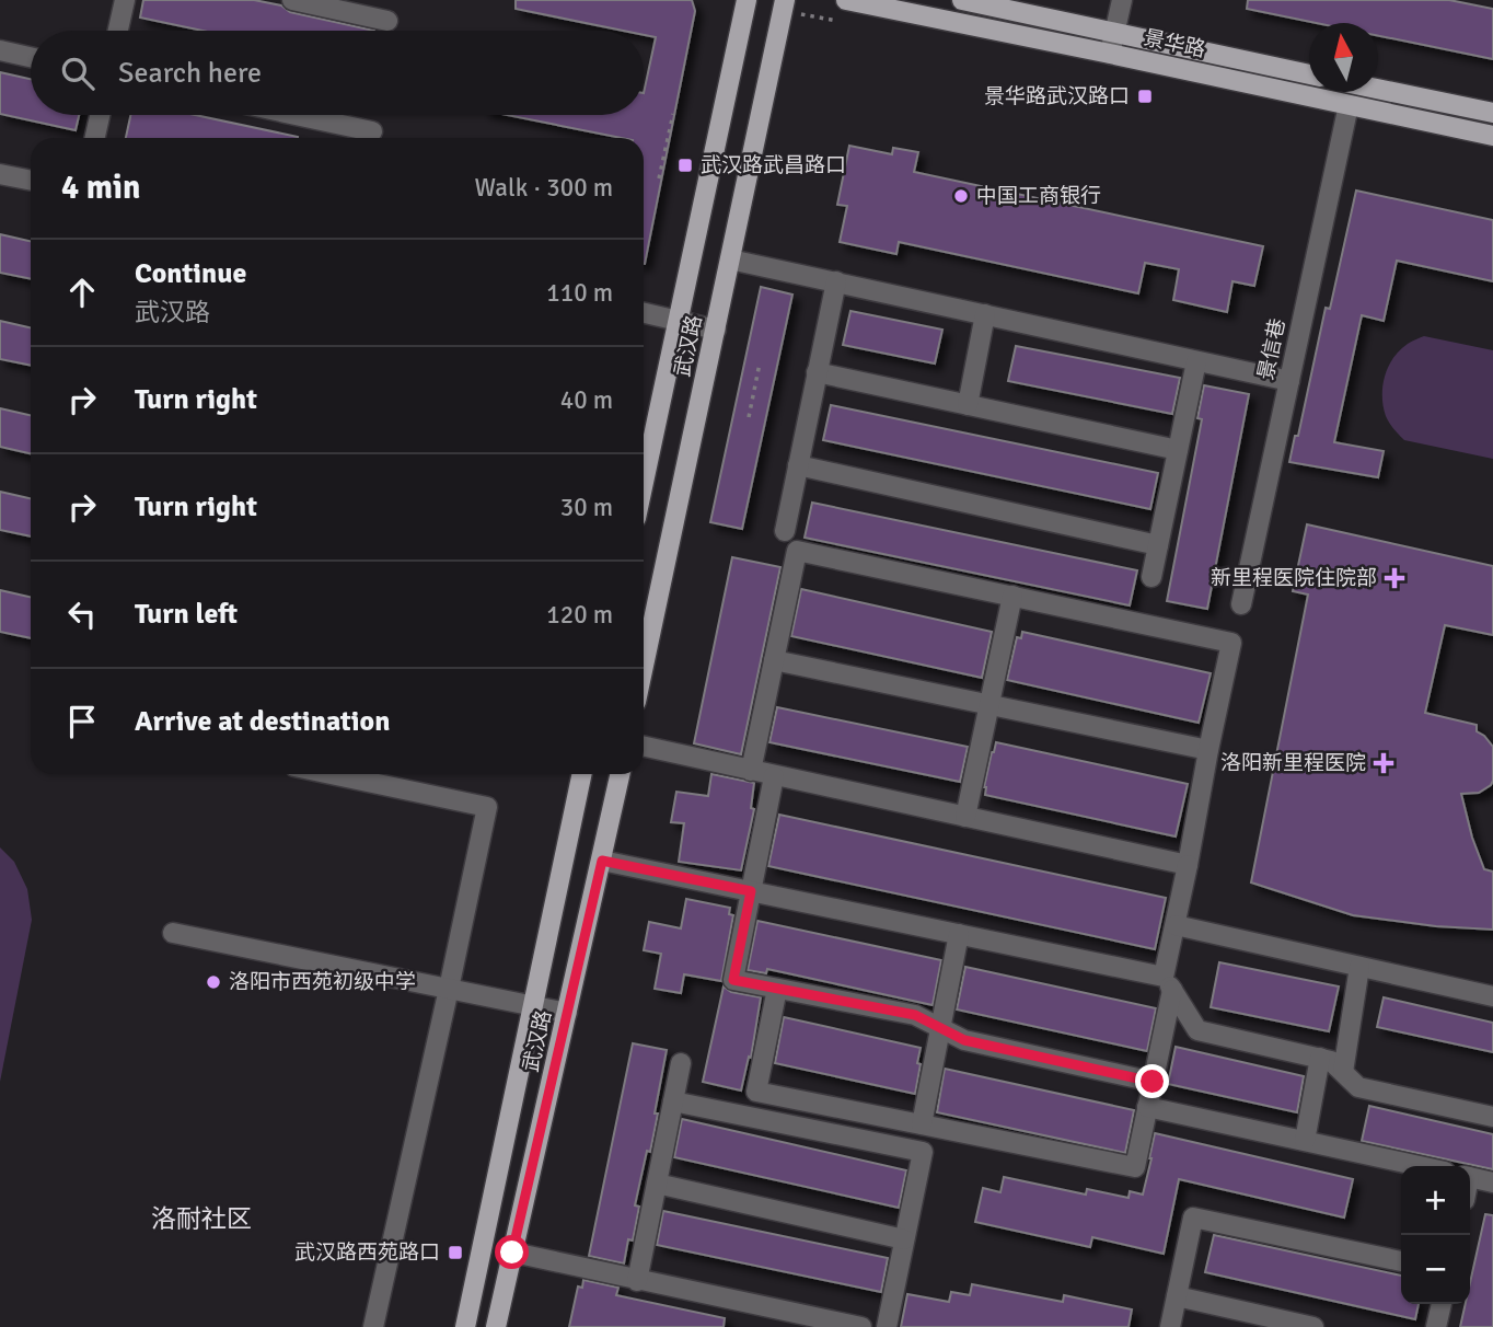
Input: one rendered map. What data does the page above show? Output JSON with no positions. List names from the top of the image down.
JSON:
{
  "streets": {
    "main road": ["景华路", "武汉路"],
    "street": ["景信巷"]
  },
  "crossings": [
    ["景华路", "景信巷"]
  ],
  "districts": ["洛耐社区"],
  "places": {
    "transit": ["景华路武汉路口", "武汉路武昌路口", "武汉路西苑路口"],
    "other": ["中国工商银行", "洛阳市西苑初级中学"],
    "health": ["新里程医院住院部", "洛阳新里程医院"]
  },
  "north": "top",
  "page": {
    "search": "Search here",
    "heading": ["4 min", "Walk · 300 m"],
    "list": [
      ["Continue", "武汉路", "110 m"],
      ["Turn right", "40 m"],
      ["Turn right", "30 m"],
      ["Turn left", "120 m"],
      "Arrive at destination"
    ],
    "map_buttons": ["+", "−"]
  }
}
